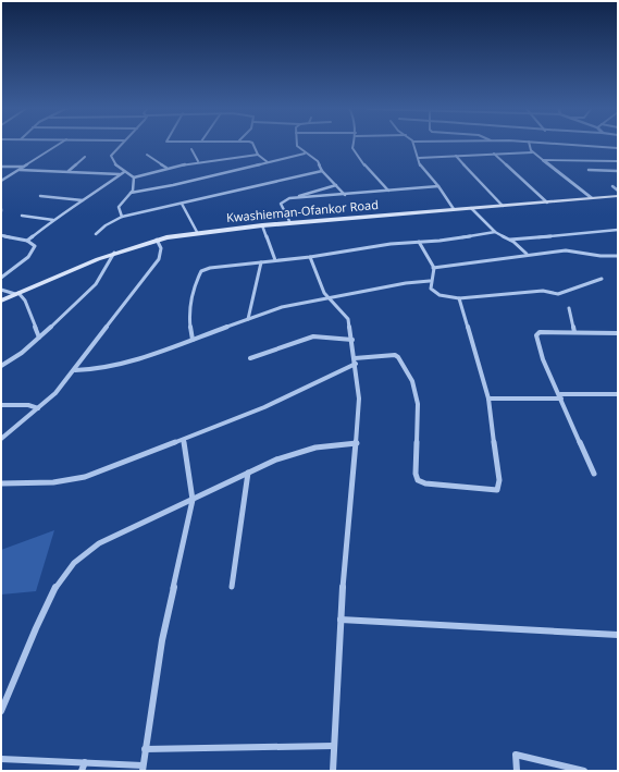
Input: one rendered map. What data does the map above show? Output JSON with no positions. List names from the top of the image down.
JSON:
{
  "streets": {
    "main road": ["Kwashieman-Ofankor Road"]
  }
}
